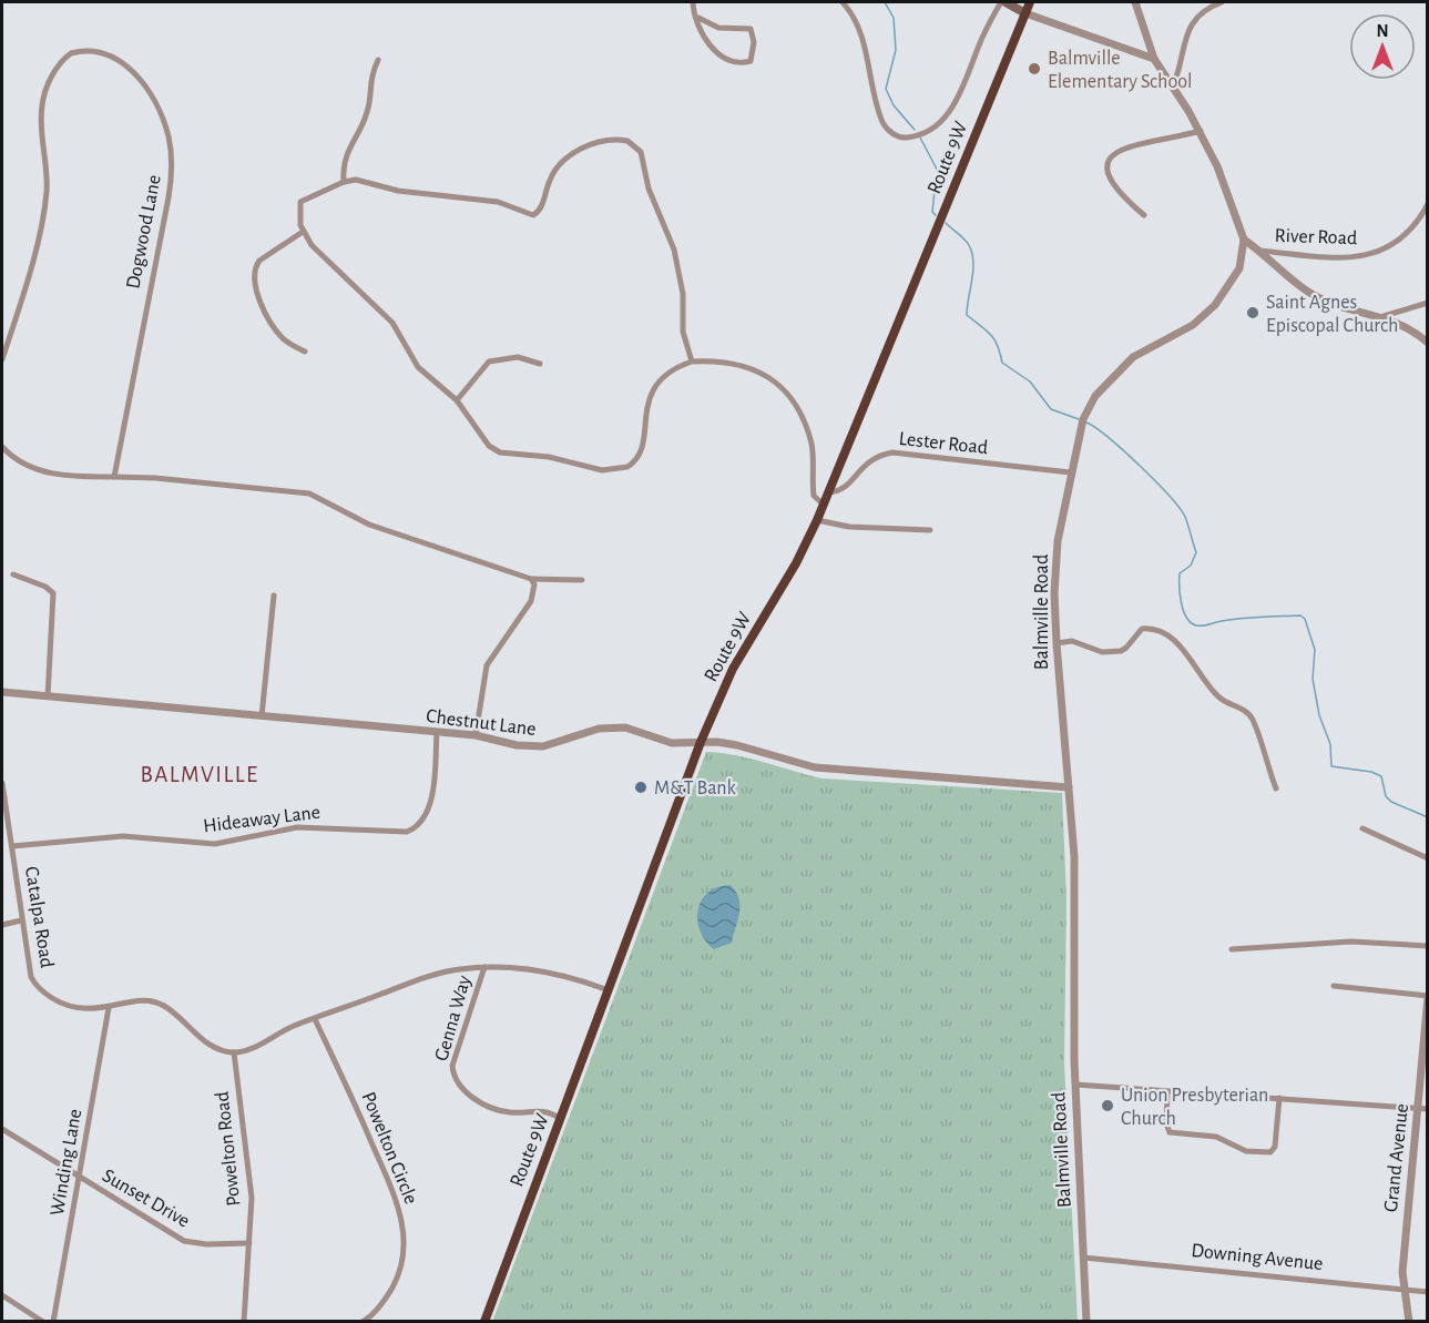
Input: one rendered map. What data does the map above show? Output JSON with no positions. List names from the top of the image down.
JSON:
{
  "streets": {
    "highway": ["Route 9W"],
    "street": [
      "Dogwood Lane",
      "River Road",
      "Lester Road",
      "Balmville Road",
      "Chestnut Lane",
      "Hideaway Lane",
      "Catalpa Road",
      "Genna Way",
      "Powelton Circle",
      "Powelton Road",
      "Grand Avenue",
      "Winding Lane",
      "Sunset Drive",
      "Downing Avenue"
    ]
  },
  "crossings": [
    ["Route 9W", "Lester Road"],
    ["Route 9W", "Chestnut Lane"],
    ["Route 9W", "Genna Way"],
    ["Lester Road", "Balmville Road"],
    ["Balmville Road", "Chestnut Lane"],
    ["Balmville Road", "Downing Avenue"],
    ["Chestnut Lane", "Hideaway Lane"],
    ["Hideaway Lane", "Catalpa Road"],
    ["Catalpa Road", "Powelton Road"],
    ["Catalpa Road", "Winding Lane"],
    ["Powelton Road", "Sunset Drive"],
    ["Grand Avenue", "Downing Avenue"],
    ["Winding Lane", "Sunset Drive"]
  ],
  "districts": ["BALMVILLE"],
  "places": [
    "Balmville Elementary School",
    "Saint Agnes Episcopal Church",
    "M&T Bank",
    "Union Presbyterian Church"
  ],
  "north": "top"
}
